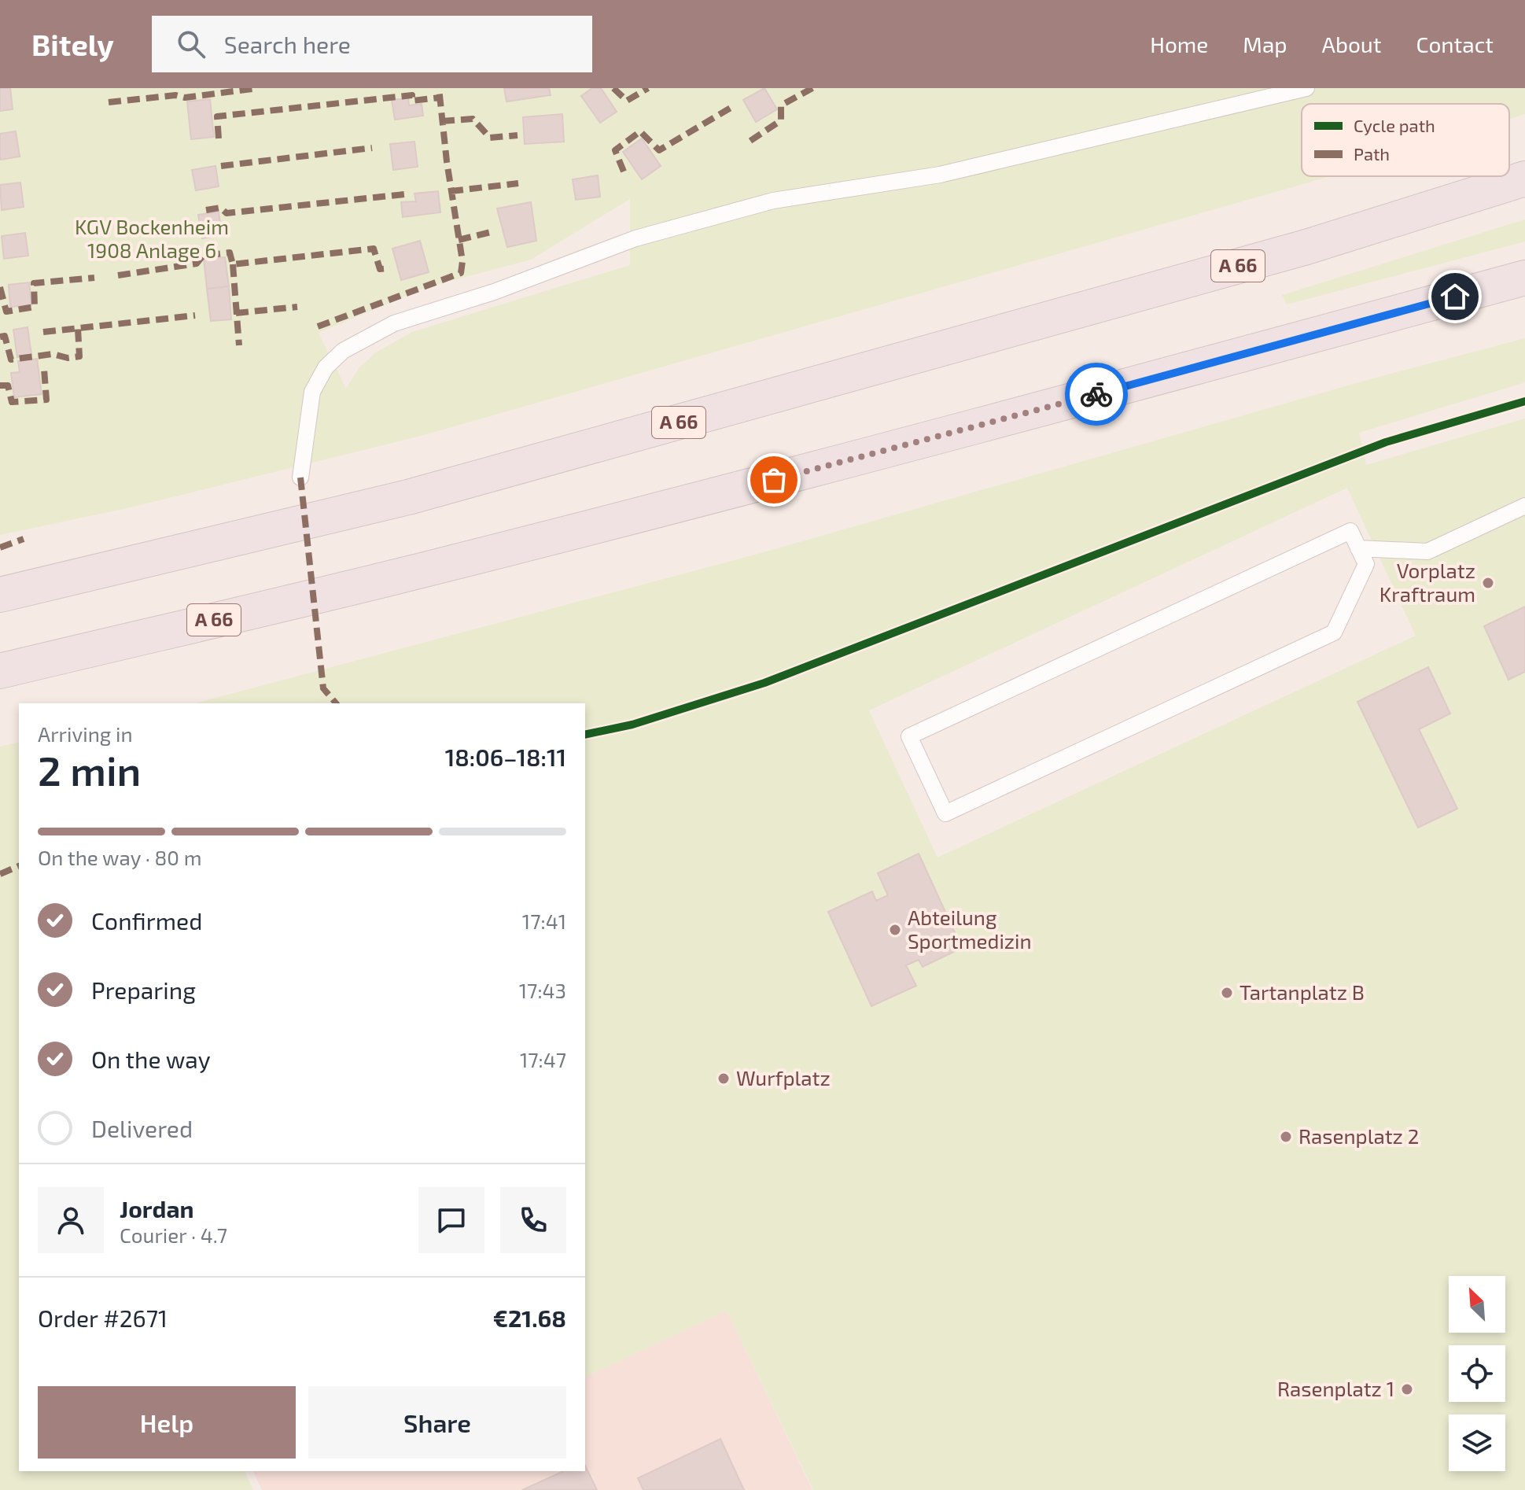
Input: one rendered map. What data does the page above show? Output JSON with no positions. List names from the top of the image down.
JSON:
{
  "streets": {
    "highway": ["A 66"]
  },
  "parks": ["KGV Bockenheim 1908 Anlage 6"],
  "places": [
    "Vorplatz Kraftraum",
    "Abteilung Sportmedizin",
    "Tartanplatz B",
    "Wurfplatz",
    "Rasenplatz 2",
    "Rasenplatz 1"
  ],
  "legend": ["Cycle path", "Path"],
  "north": "top left",
  "page": {
    "header": "Bitely",
    "search": "Search here",
    "nav": [
      "Home",
      "Map",
      "About",
      "Contact"
    ],
    "heading": ["2 min", "Arriving in", "18:06–18:11"],
    "panel": [
      "Jordan",
      "Courier · 4.7",
      "Order #2671",
      "€21.68"
    ],
    "bar": "On the way · 80 m",
    "list": [
      ["Confirmed", "17:41"],
      ["Preparing", "17:43"],
      ["On the way", "17:47"],
      "Delivered"
    ],
    "buttons": ["Help", "Share"]
  }
}
